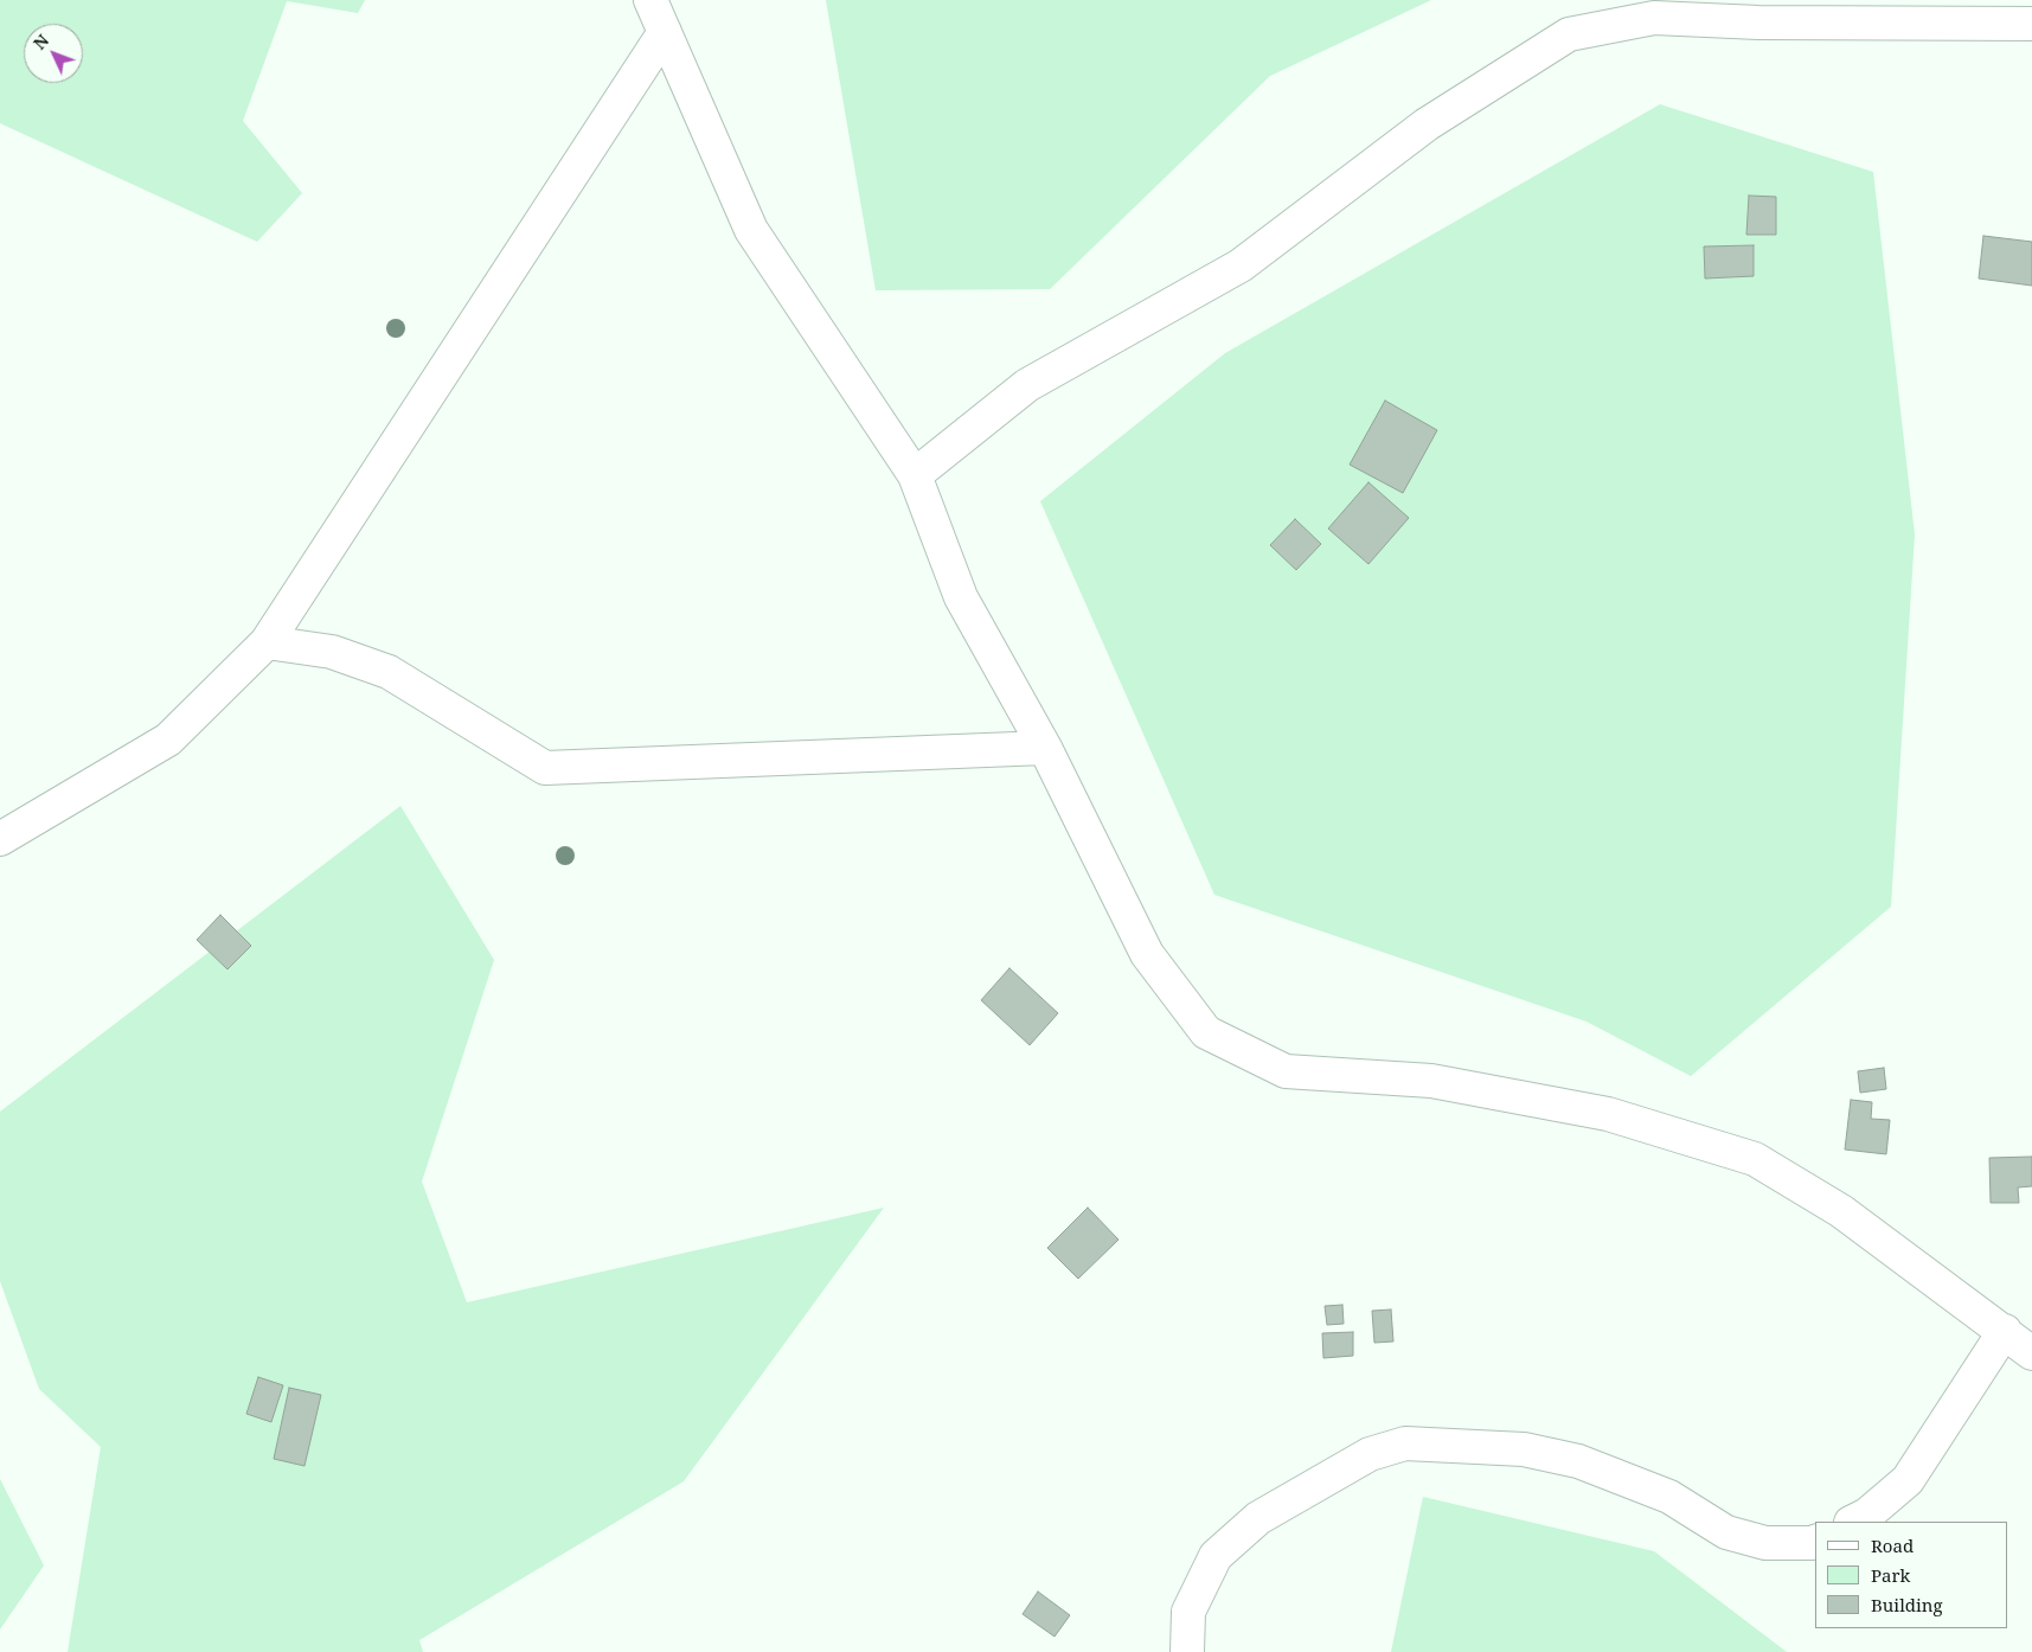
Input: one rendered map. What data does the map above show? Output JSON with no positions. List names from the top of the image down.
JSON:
{
  "legend": ["Road", "Park", "Building"],
  "north": "top left"
}
